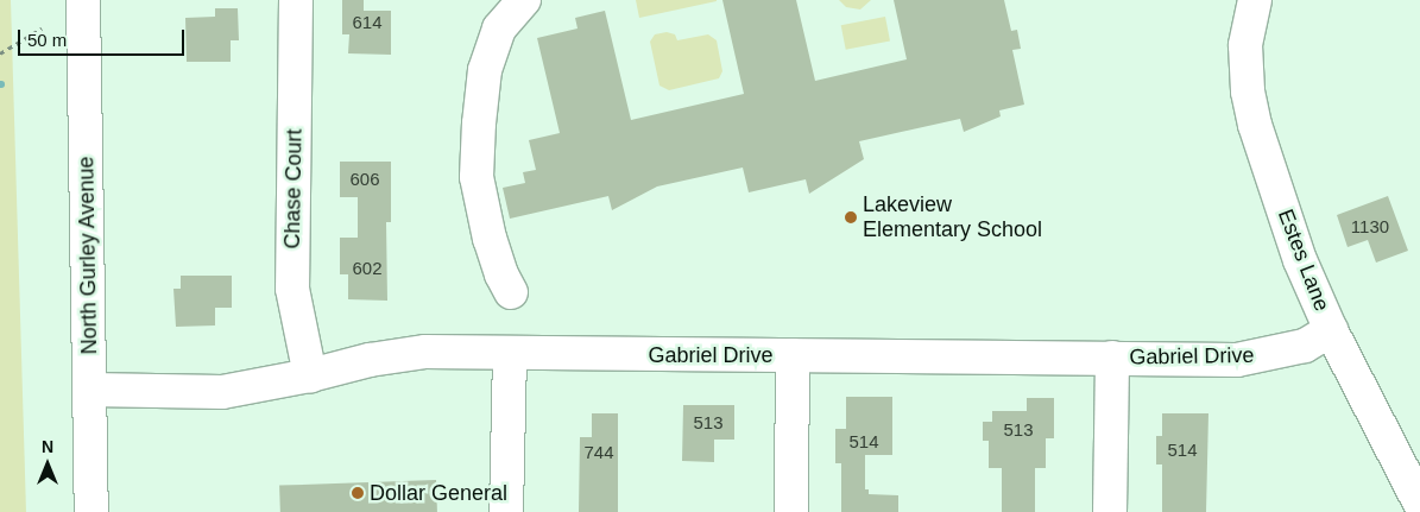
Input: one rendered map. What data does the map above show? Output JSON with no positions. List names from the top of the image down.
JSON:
{
  "streets": {
    "street": [
      "Chase Court",
      "North Gurley Avenue",
      "Estes Lane",
      "Gabriel Drive"
    ]
  },
  "crossings": [
    ["Chase Court", "Gabriel Drive"],
    ["North Gurley Avenue", "Gabriel Drive"],
    ["Estes Lane", "Gabriel Drive"]
  ],
  "places": ["Lakeview Elementary School", "Dollar General"],
  "house_numbers": [
    "614",
    "606",
    "1130",
    "602",
    "513",
    "513",
    "514",
    "514",
    "744"
  ],
  "scale_bar": "50 m",
  "north": "top"
}
